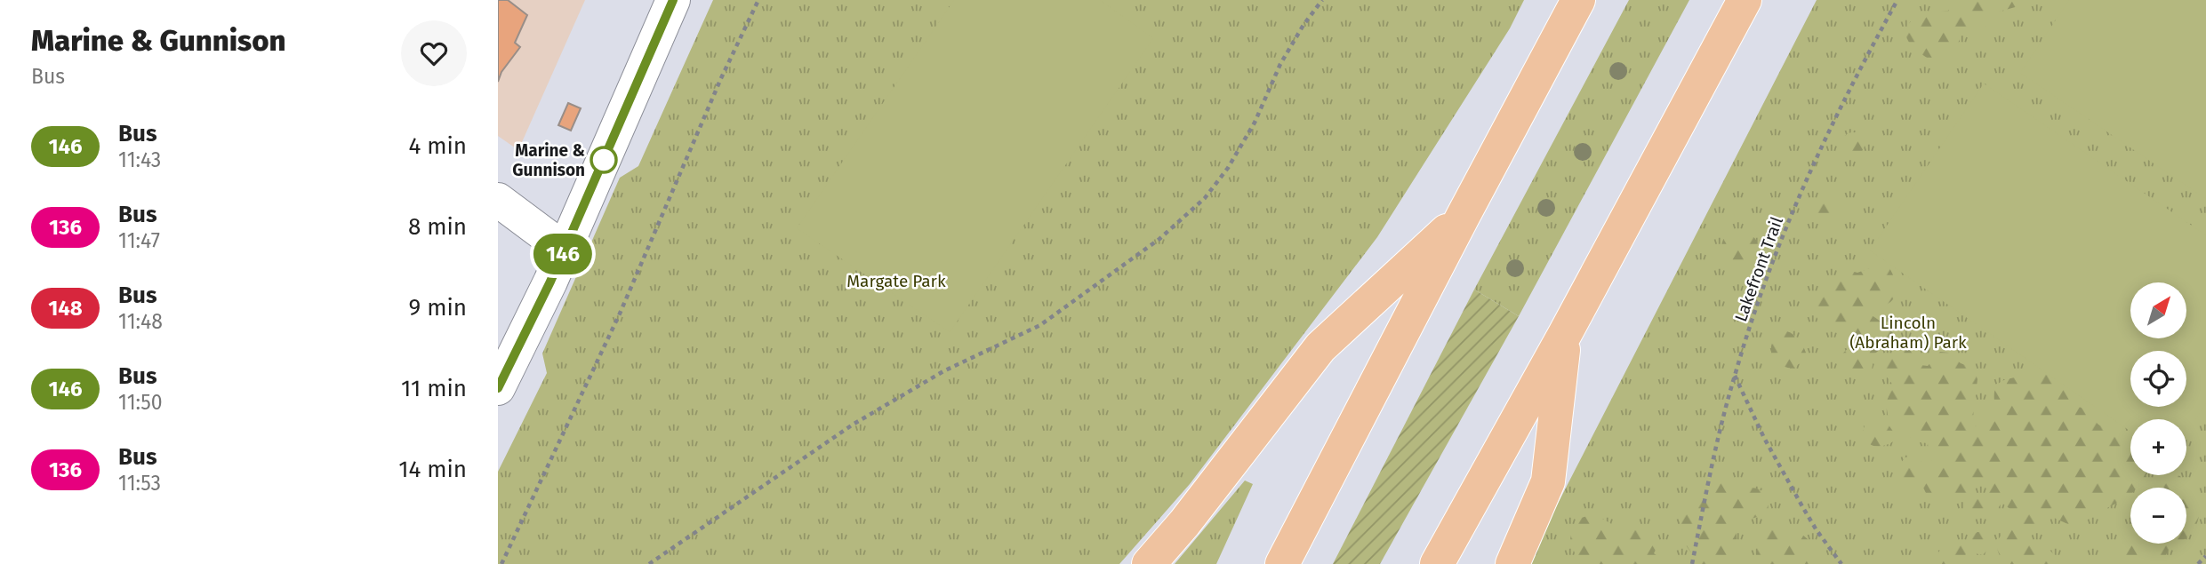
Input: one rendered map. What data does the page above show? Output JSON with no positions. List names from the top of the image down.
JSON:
{
  "streets": {
    "path": ["Lakefront Trail"]
  },
  "parks": ["Margate Park", "Lincoln (Abraham) Park"],
  "places": ["Marine & Gunnison"],
  "lines": ["bus line 146"],
  "north": "top right",
  "page": {
    "heading": ["Marine & Gunnison", "Bus"],
    "on_map": "146",
    "list": [
      {
        "mark": "146",
        "name": "Bus",
        "note": "11:43",
        "value": "4 min"
      },
      {
        "mark": "136",
        "name": "Bus",
        "note": "11:47",
        "value": "8 min"
      },
      {
        "mark": "148",
        "name": "Bus",
        "note": "11:48",
        "value": "9 min"
      },
      {
        "mark": "146",
        "name": "Bus",
        "note": "11:50",
        "value": "11 min"
      },
      {
        "mark": "136",
        "name": "Bus",
        "note": "11:53",
        "value": "14 min"
      }
    ],
    "map_buttons": ["+", "−"]
  }
}
